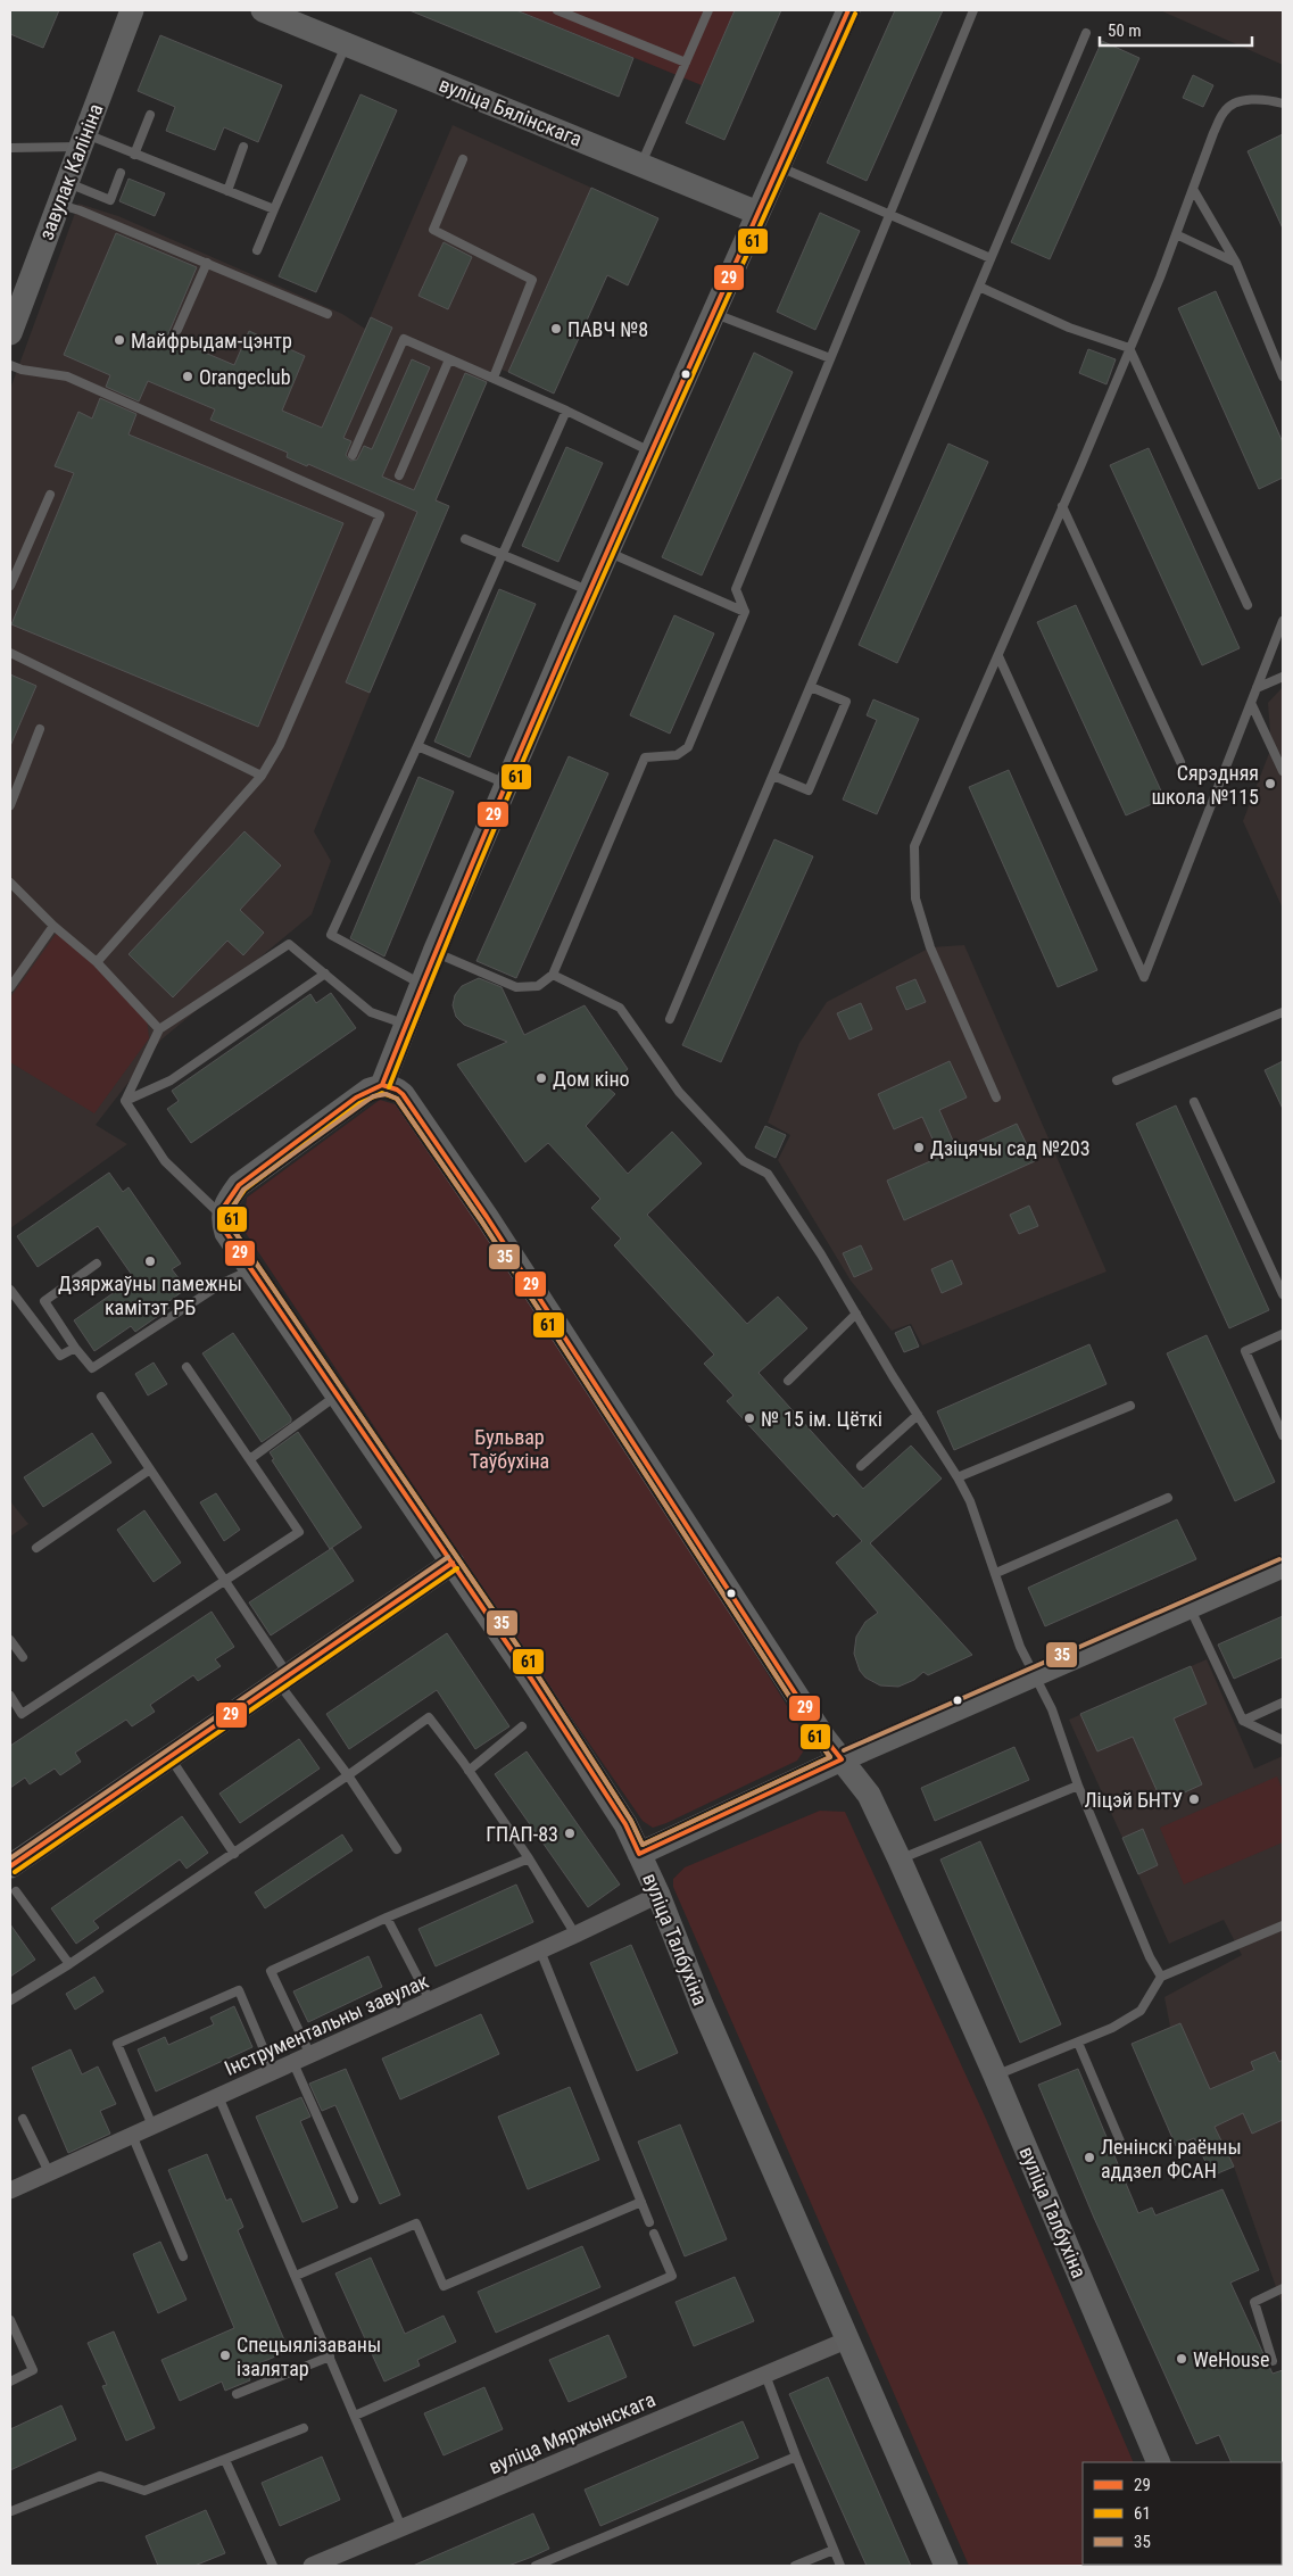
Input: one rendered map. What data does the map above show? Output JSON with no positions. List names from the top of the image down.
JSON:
{
  "streets": {
    "main road": ["вуліца Бялінскага", "завулак Калініна", "вуліца Талбухіна"],
    "street": ["Інструментальны завулак", "вуліца Мяржынскага"]
  },
  "crossings": [
    ["вуліца Талбухіна", "Інструментальны завулак"],
    ["вуліца Талбухіна", "вуліца Мяржынскага"]
  ],
  "parks": ["Бульвар Таўбухіна"],
  "places": [
    "ПАВЧ №8",
    "Майфрыдам-цэнтр",
    "Orangeclub",
    "Сярэдняя школа №115",
    "Дом кіно",
    "Дзіцячы сад №203",
    "Дзяржаўны памежны камітэт РБ",
    "№ 15 ім. Цёткі",
    "Ліцэй БНТУ",
    "ГПАП-83",
    "Ленінскі раённы аддзел ФСАН",
    "Спецыялізаваны ізалятар",
    "WeHouse"
  ],
  "lines": ["transit line 29", "transit line 61", "transit line 35"],
  "legend": ["29", "61", "35"],
  "scale_bar": "50 m"
}
